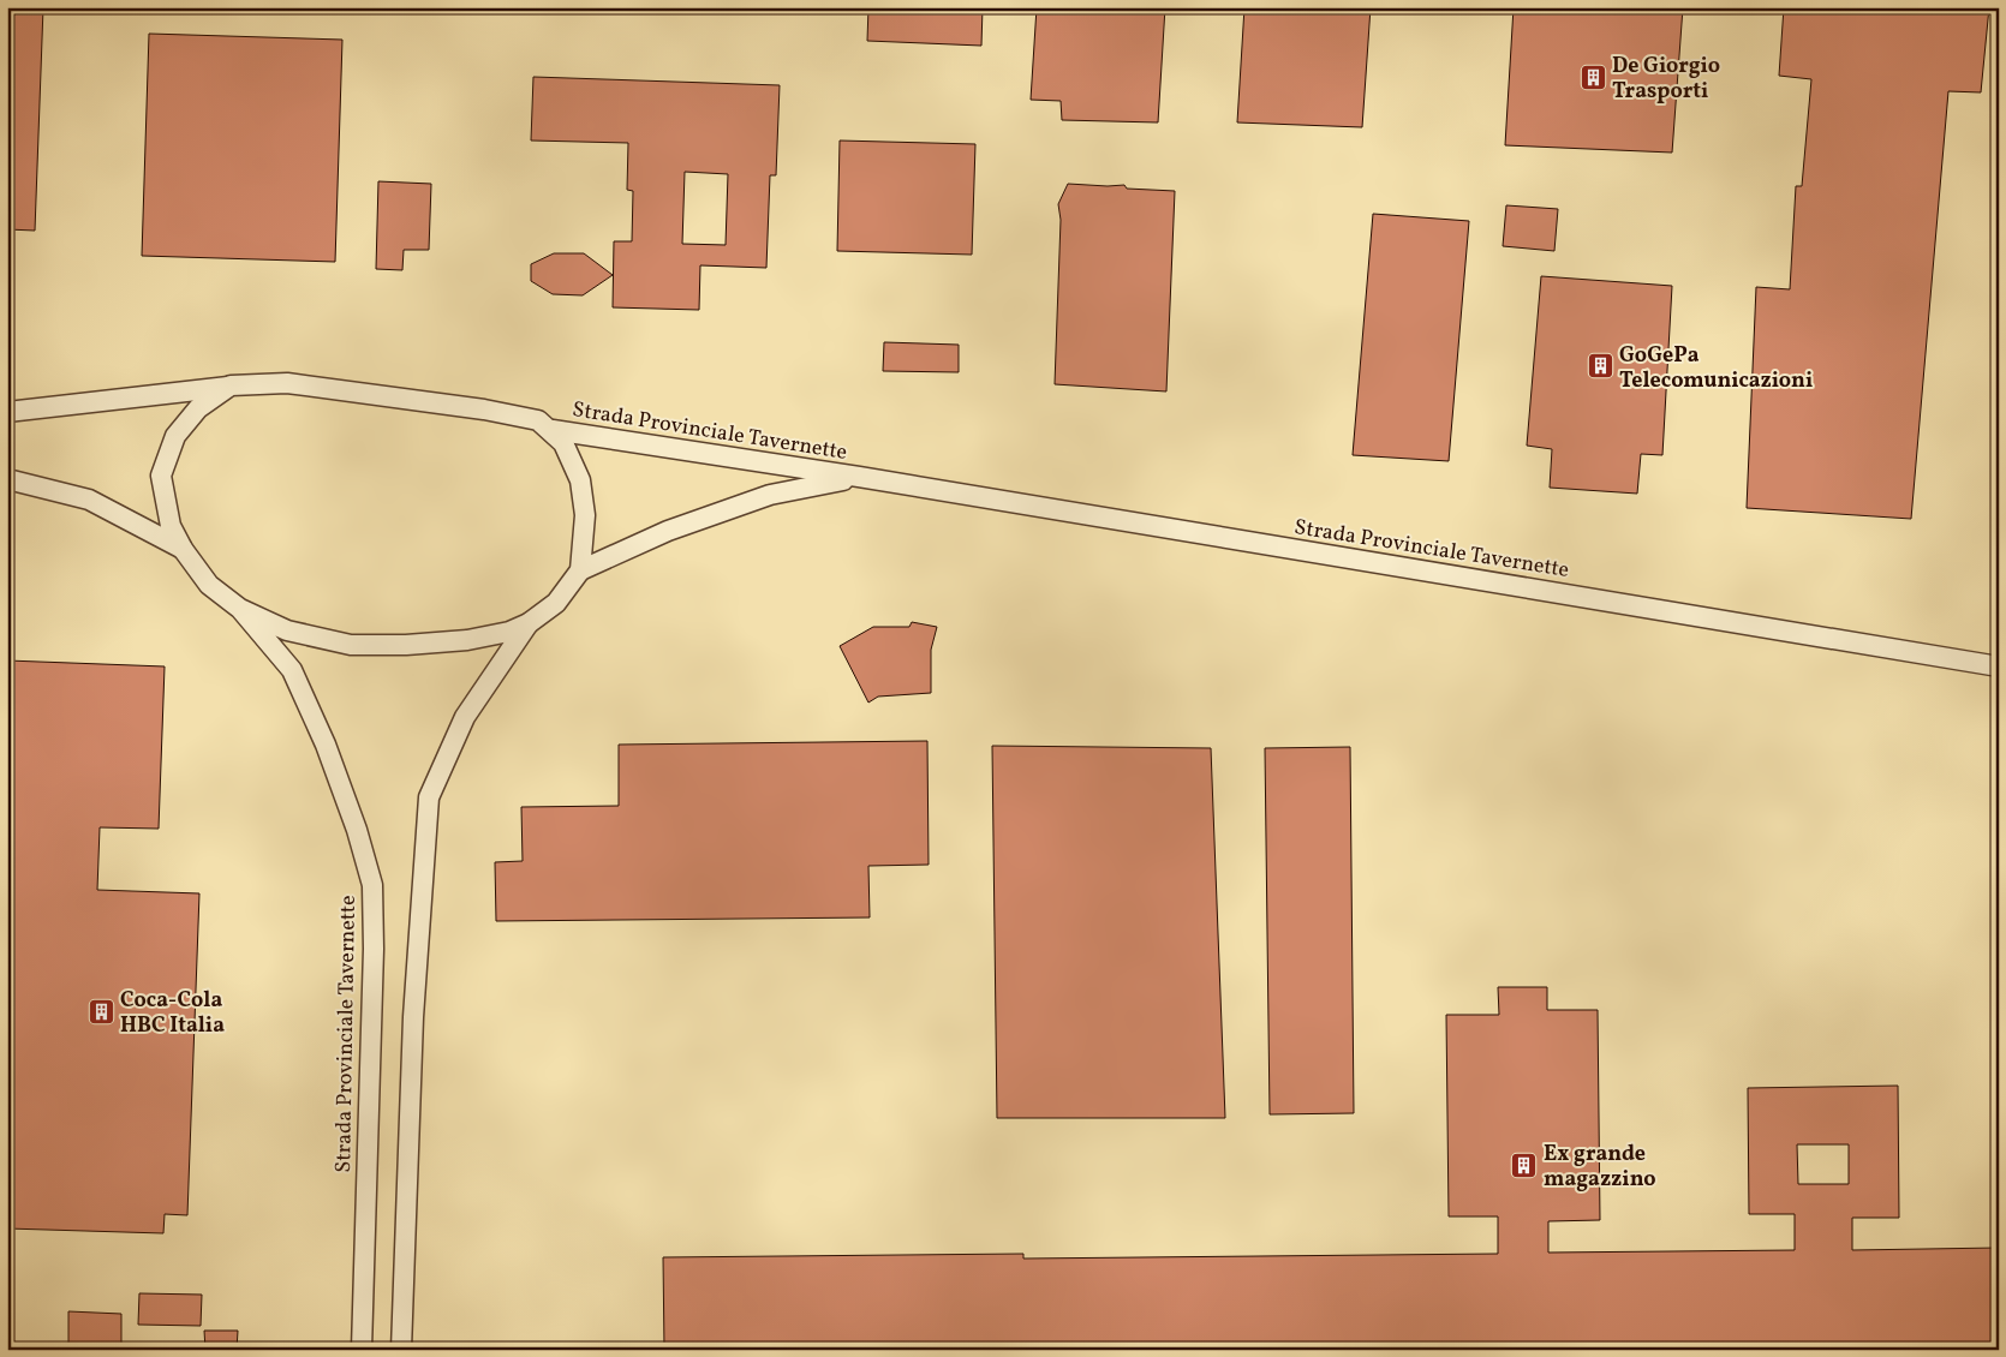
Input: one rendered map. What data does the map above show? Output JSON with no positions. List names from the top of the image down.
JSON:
{
  "streets": {
    "street": ["Strada Provinciale Tavernette"]
  },
  "places": {
    "building": [
      "De Giorgio Trasporti",
      "GoGePa Telecomunicazioni",
      "Coca-Cola HBC Italia",
      "Ex grande magazzino"
    ]
  }
}
